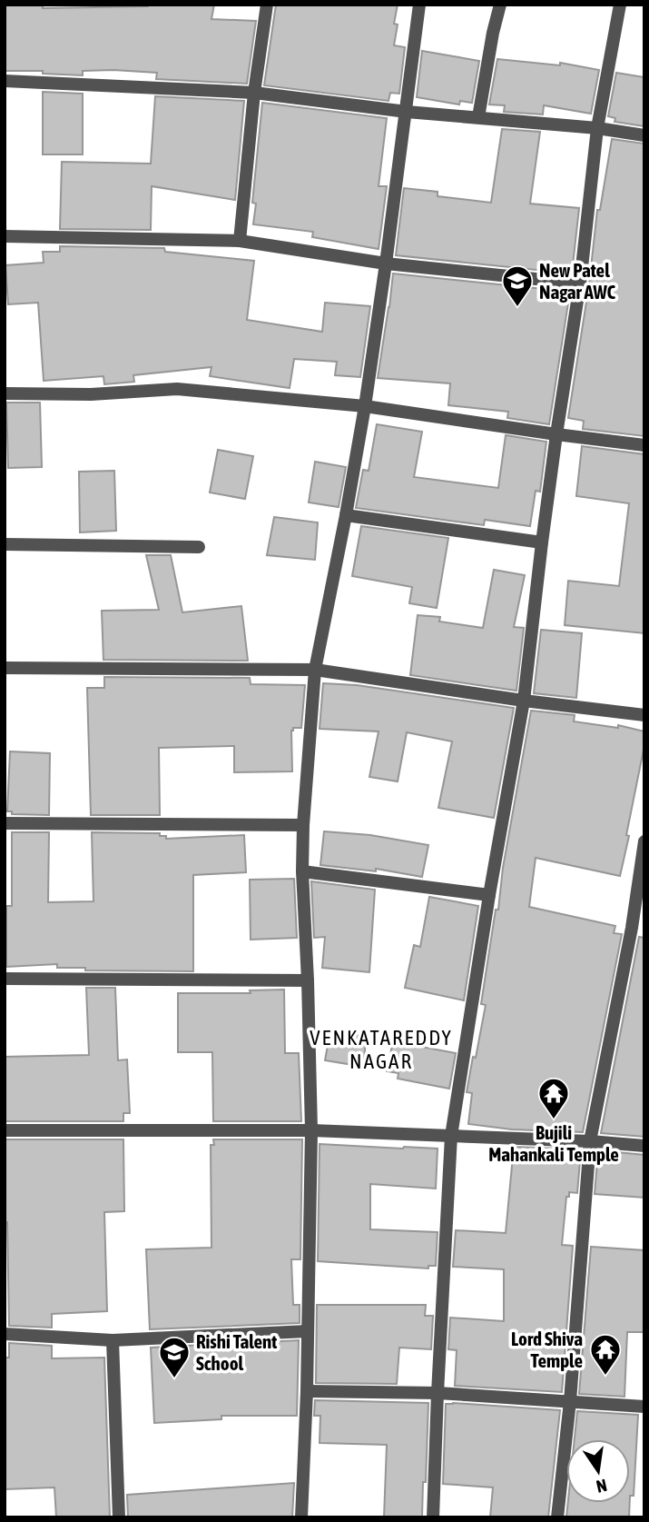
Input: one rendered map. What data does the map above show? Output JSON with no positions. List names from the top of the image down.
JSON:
{
  "districts": ["VENKATAREDDY NAGAR"],
  "places": {
    "school or university": ["New Patel Nagar AWC", "Rishi Talent School"],
    "temple": ["Bujili Mahankali Temple", "Lord Shiva Temple"]
  },
  "north": "bottom"
}
